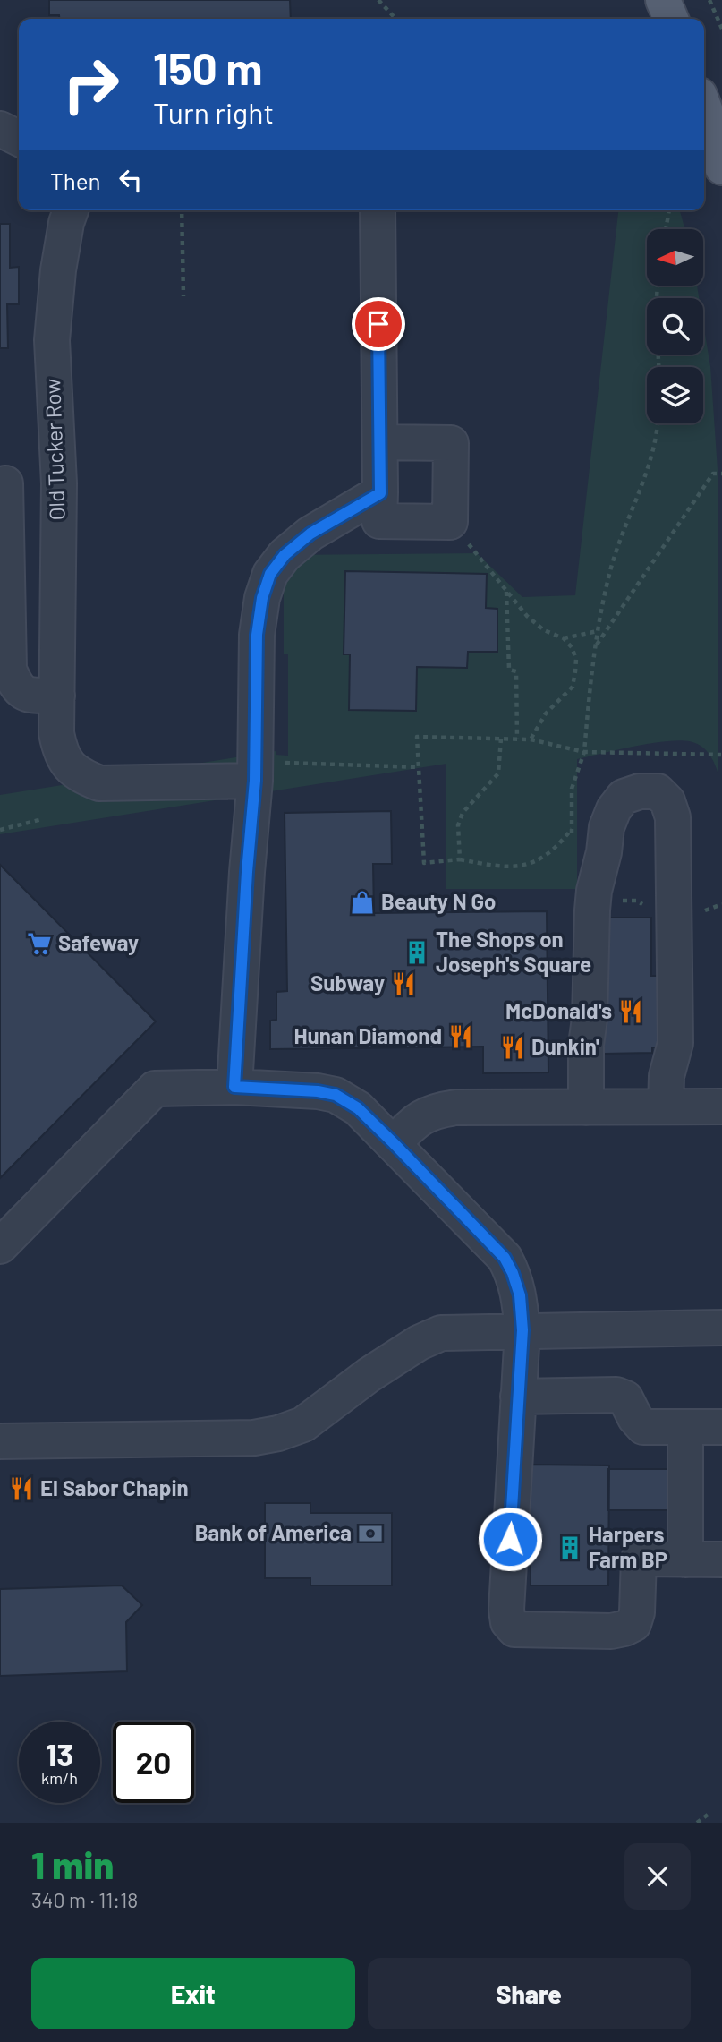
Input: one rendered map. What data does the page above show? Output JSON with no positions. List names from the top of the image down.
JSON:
{
  "streets": {
    "street": ["Old Tucker Row"]
  },
  "places": {
    "shop": ["Beauty N Go"],
    "supermarket": ["Safeway"],
    "building": ["The Shops on Joseph's Square", "Harpers Farm BP"],
    "restaurant": [
      "Subway",
      "McDonald's",
      "Hunan Diamond",
      "Dunkin'",
      "El Sabor Chapin"
    ],
    "bank": ["Bank of America"]
  },
  "north": "left",
  "page": {
    "turn": ["150 m", "Turn right"],
    "then": "Then",
    "speed": "13 km/h",
    "limit": "20",
    "heading": ["1 min", "340 m · 11:18"],
    "buttons": ["Exit", "Share"]
  }
}
